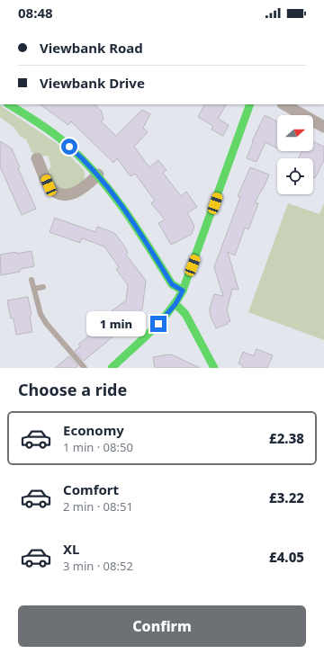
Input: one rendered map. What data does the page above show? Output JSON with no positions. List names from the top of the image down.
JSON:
{
  "north": "right",
  "page": {
    "status": "08:48",
    "banner": ["Viewbank Road", "Viewbank Drive"],
    "bubble": "1 min",
    "heading": "Choose a ride",
    "list": [
      {
        "name": "Economy",
        "note": "1 min · 08:50",
        "value": "£2.38"
      },
      {
        "name": "Comfort",
        "note": "2 min · 08:51",
        "value": "£3.22"
      },
      {
        "name": "XL",
        "note": "3 min · 08:52",
        "value": "£4.05"
      }
    ],
    "buttons": "Confirm"
  }
}
